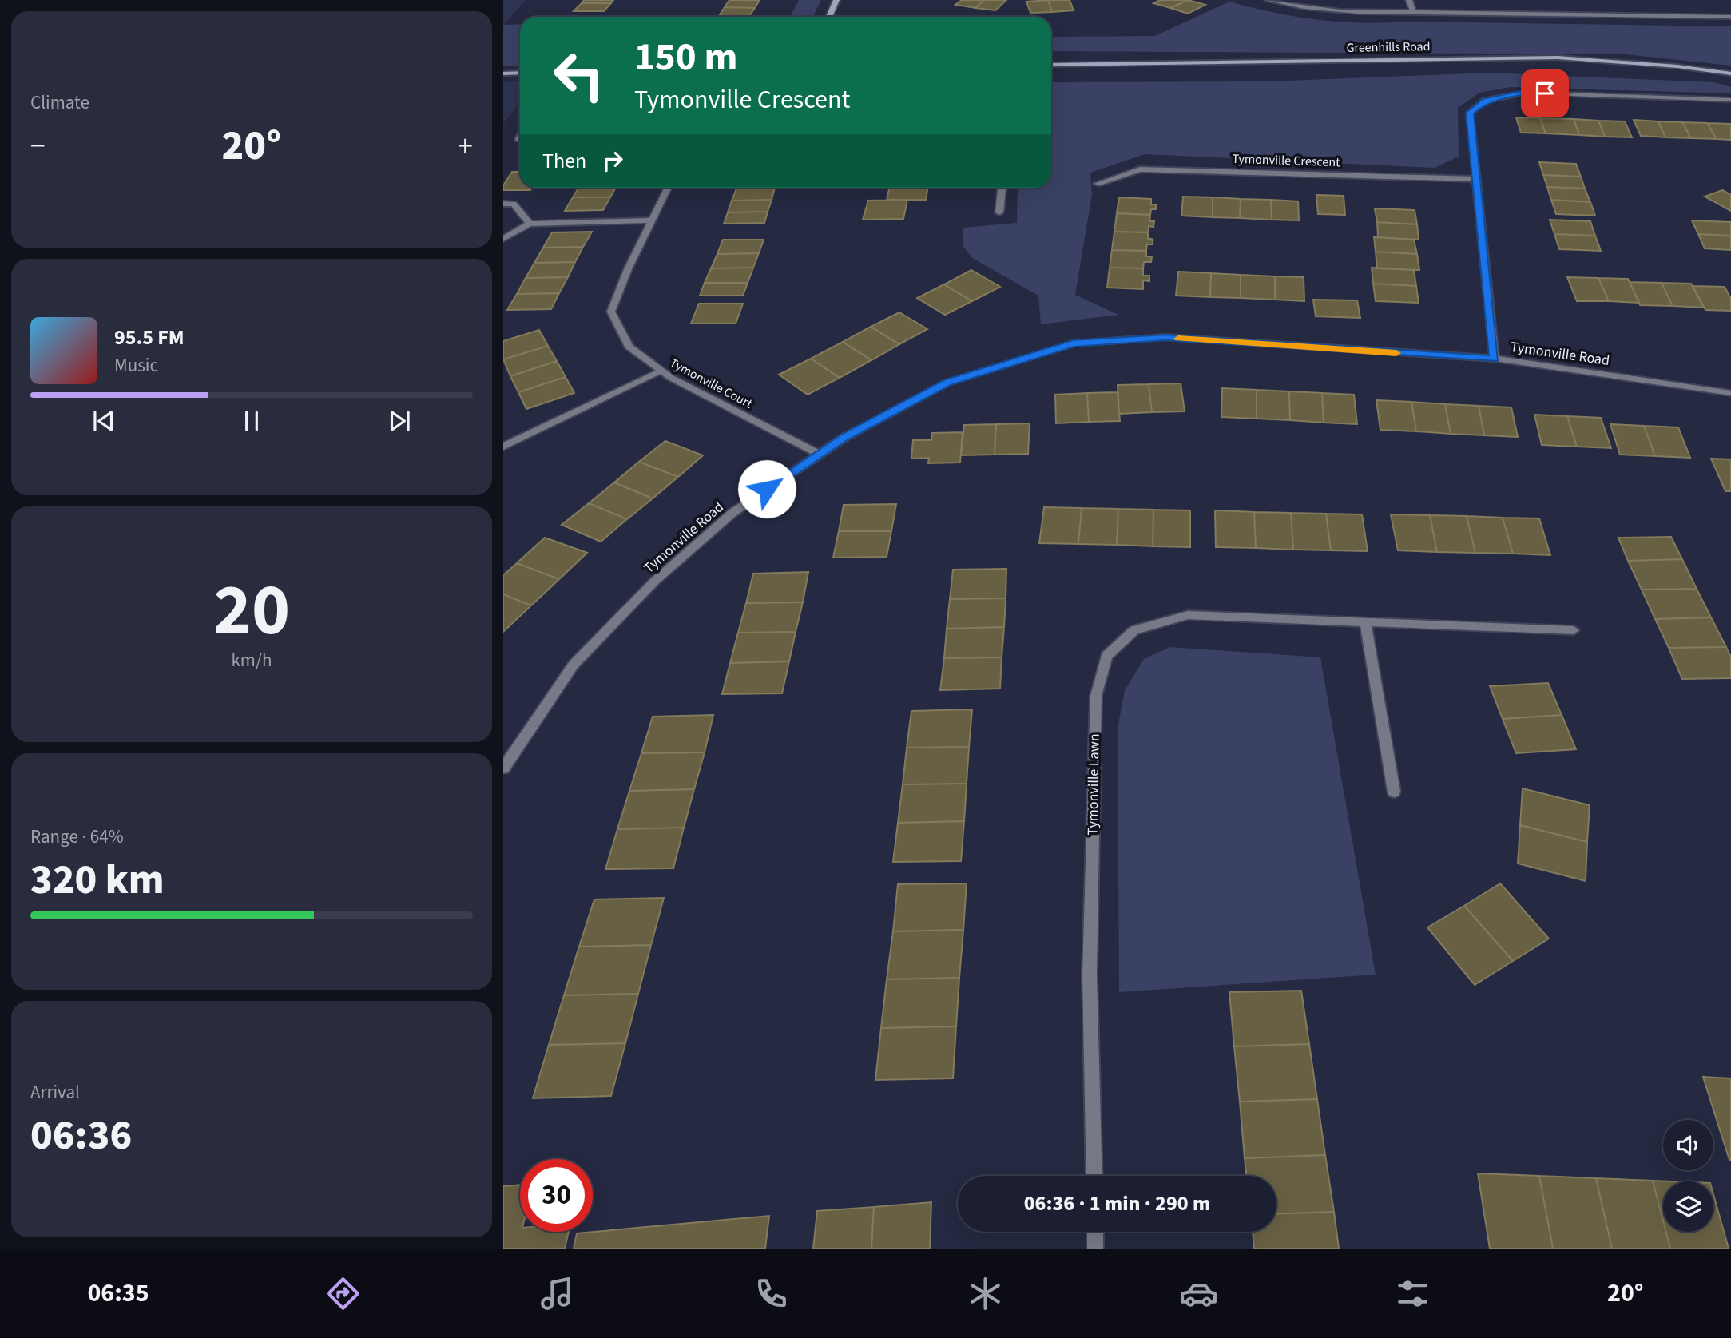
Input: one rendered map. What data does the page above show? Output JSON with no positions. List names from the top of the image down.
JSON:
{
  "streets": {
    "main road": ["Greenhills Road"],
    "street": [
      "Tymonville Crescent",
      "Tymonville Road",
      "Tymonville Court",
      "Tymonville Lawn"
    ]
  },
  "crossings": [
    ["Tymonville Road", "Tymonville Court"]
  ],
  "page": {
    "tile": [
      "Climate",
      ["20", "km/h"],
      ["Range · 64%", "320 km"],
      ["Arrival", "06:36"]
    ],
    "turn": ["150 m", "Tymonville Crescent"],
    "heat": ["−", "20°", "+"],
    "then": "Then",
    "song": ["95.5 FM", "Music"],
    "limit": "30",
    "trip": "06:36 · 1 min · 290 m",
    "tabs": ["06:35", "20°"]
  }
}
